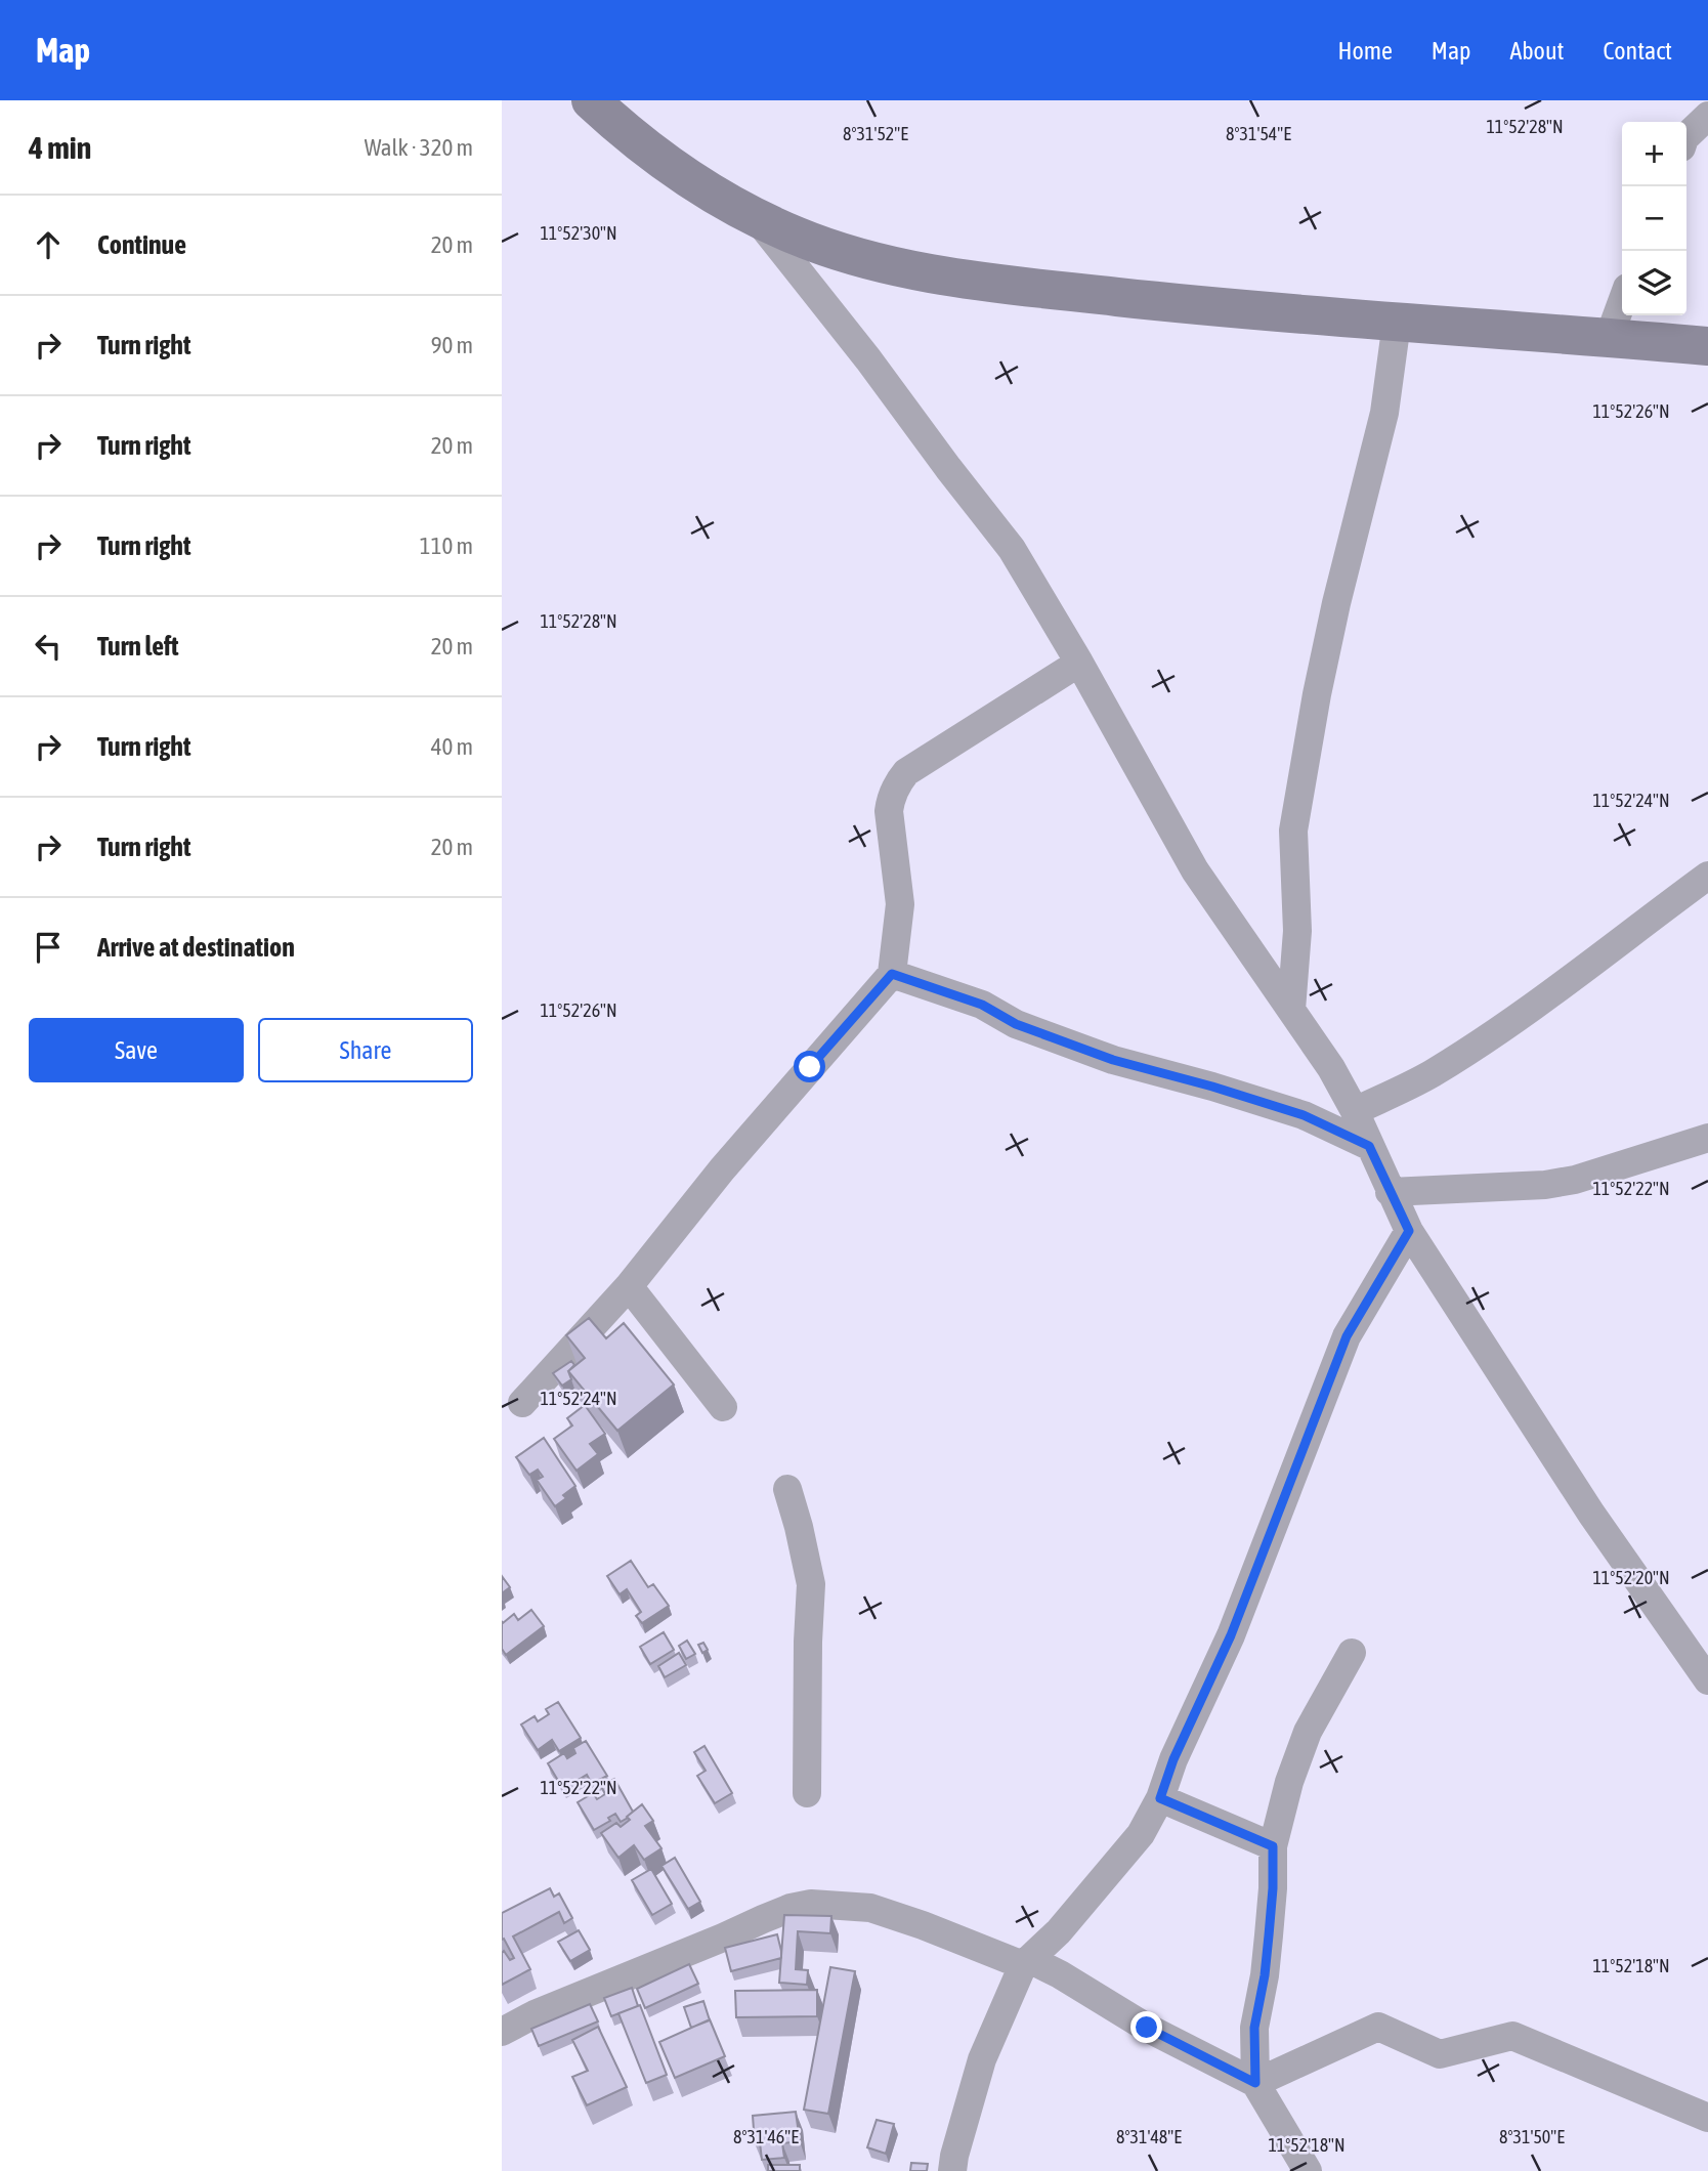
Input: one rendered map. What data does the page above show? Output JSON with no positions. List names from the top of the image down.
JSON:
{
  "page": {
    "header": "Map",
    "nav": [
      "Home",
      "Map",
      "About",
      "Contact"
    ],
    "heading": ["4 min", "Walk · 320 m"],
    "map_buttons": ["+", "−"],
    "list": [
      ["Continue", "20 m"],
      ["Turn right", "90 m"],
      ["Turn right", "20 m"],
      ["Turn right", "110 m"],
      ["Turn left", "20 m"],
      ["Turn right", "40 m"],
      ["Turn right", "20 m"],
      "Arrive at destination"
    ],
    "buttons": ["Save", "Share"]
  },
  "coordinates": [
    "11°52'28\"N",
    "8°31'52\"E",
    "8°31'54\"E",
    "11°52'30\"N",
    "11°52'26\"N",
    "11°52'24\"N",
    "11°52'22\"N",
    "11°52'20\"N",
    "11°52'18\"N",
    "8°31'46\"E",
    "8°31'48\"E",
    "8°31'50\"E"
  ]
}
